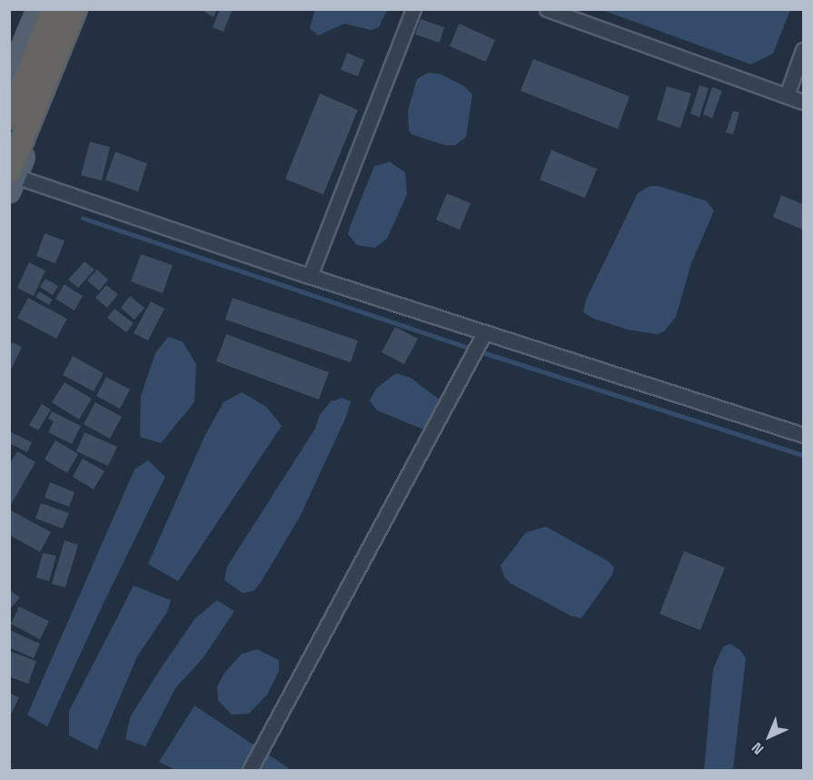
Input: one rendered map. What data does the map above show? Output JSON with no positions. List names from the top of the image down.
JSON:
{
  "north": "bottom left"
}
